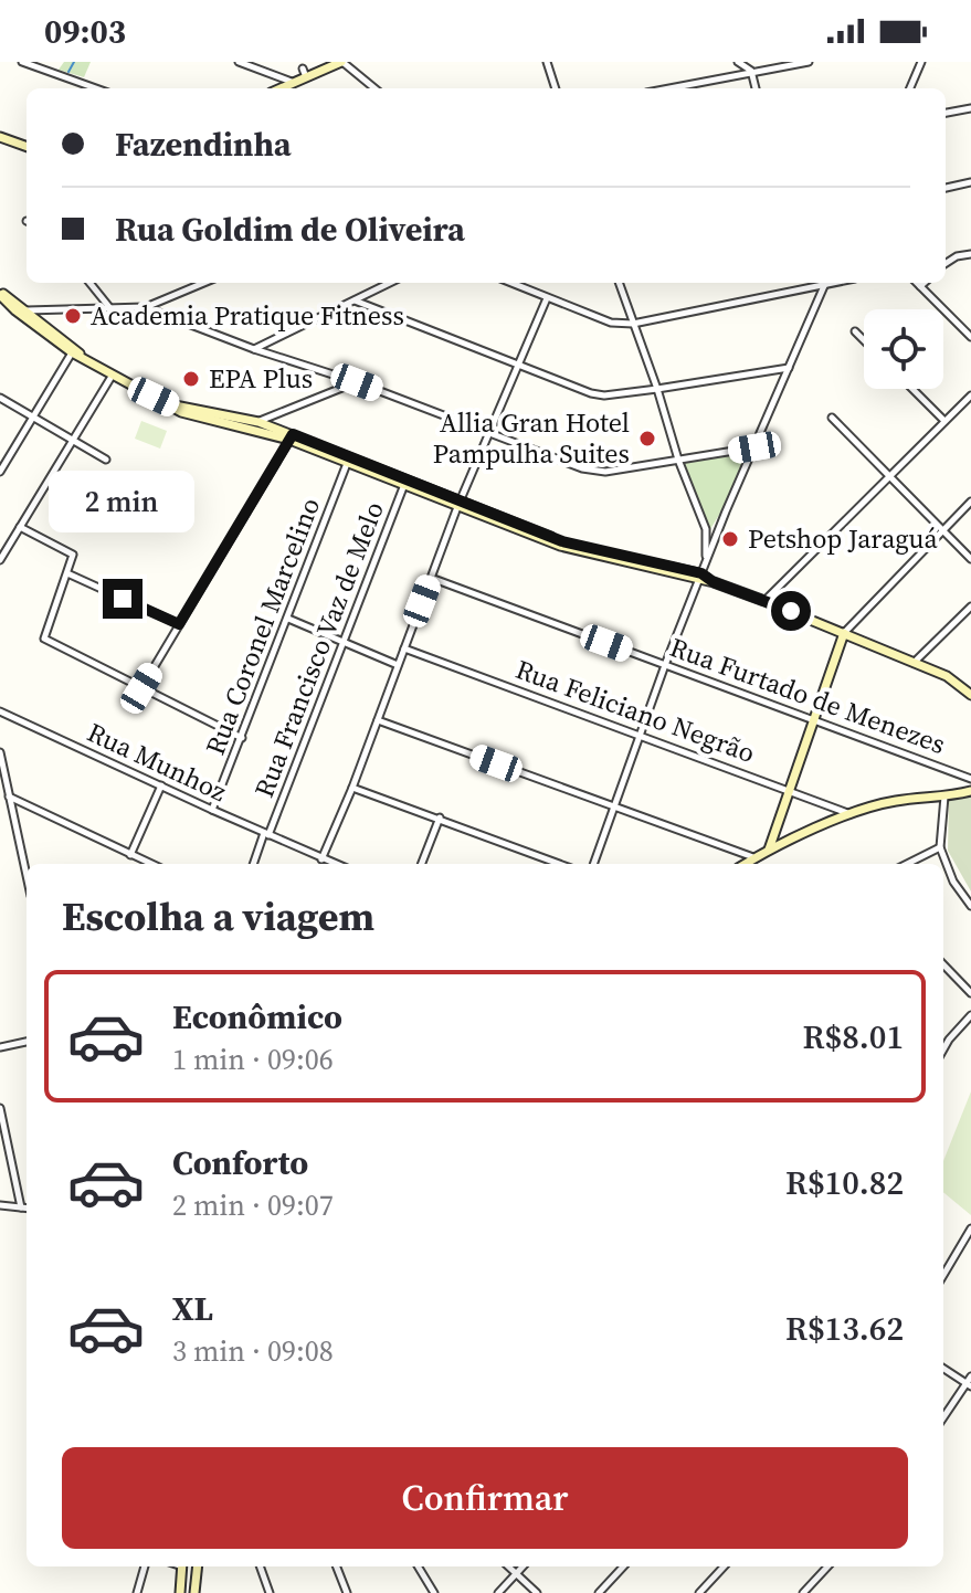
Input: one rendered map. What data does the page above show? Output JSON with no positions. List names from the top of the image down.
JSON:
{
  "streets": {
    "street": [
      "Rua Coronel Marcelino",
      "Rua Francisco Vaz de Melo",
      "Rua Furtado de Menezes",
      "Rua Feliciano Negrão",
      "Rua Munhoz"
    ]
  },
  "crossings": [
    ["Rua Coronel Marcelino", "Rua Munhoz"],
    ["Rua Francisco Vaz de Melo", "Rua Munhoz"]
  ],
  "places": [
    "Academia Pratique Fitness",
    "EPA Plus",
    "Allia Gran Hotel Pampulha Suites",
    "Petshop Jaraguá"
  ],
  "page": {
    "status": "09:03",
    "banner": ["Fazendinha", "Rua Goldim de Oliveira"],
    "bubble": "2 min",
    "heading": "Escolha a viagem",
    "list": [
      {
        "name": "Econômico",
        "note": "1 min · 09:06",
        "value": "R$8.01"
      },
      {
        "name": "Conforto",
        "note": "2 min · 09:07",
        "value": "R$10.82"
      },
      {
        "name": "XL",
        "note": "3 min · 09:08",
        "value": "R$13.62"
      }
    ],
    "buttons": "Confirmar"
  }
}
